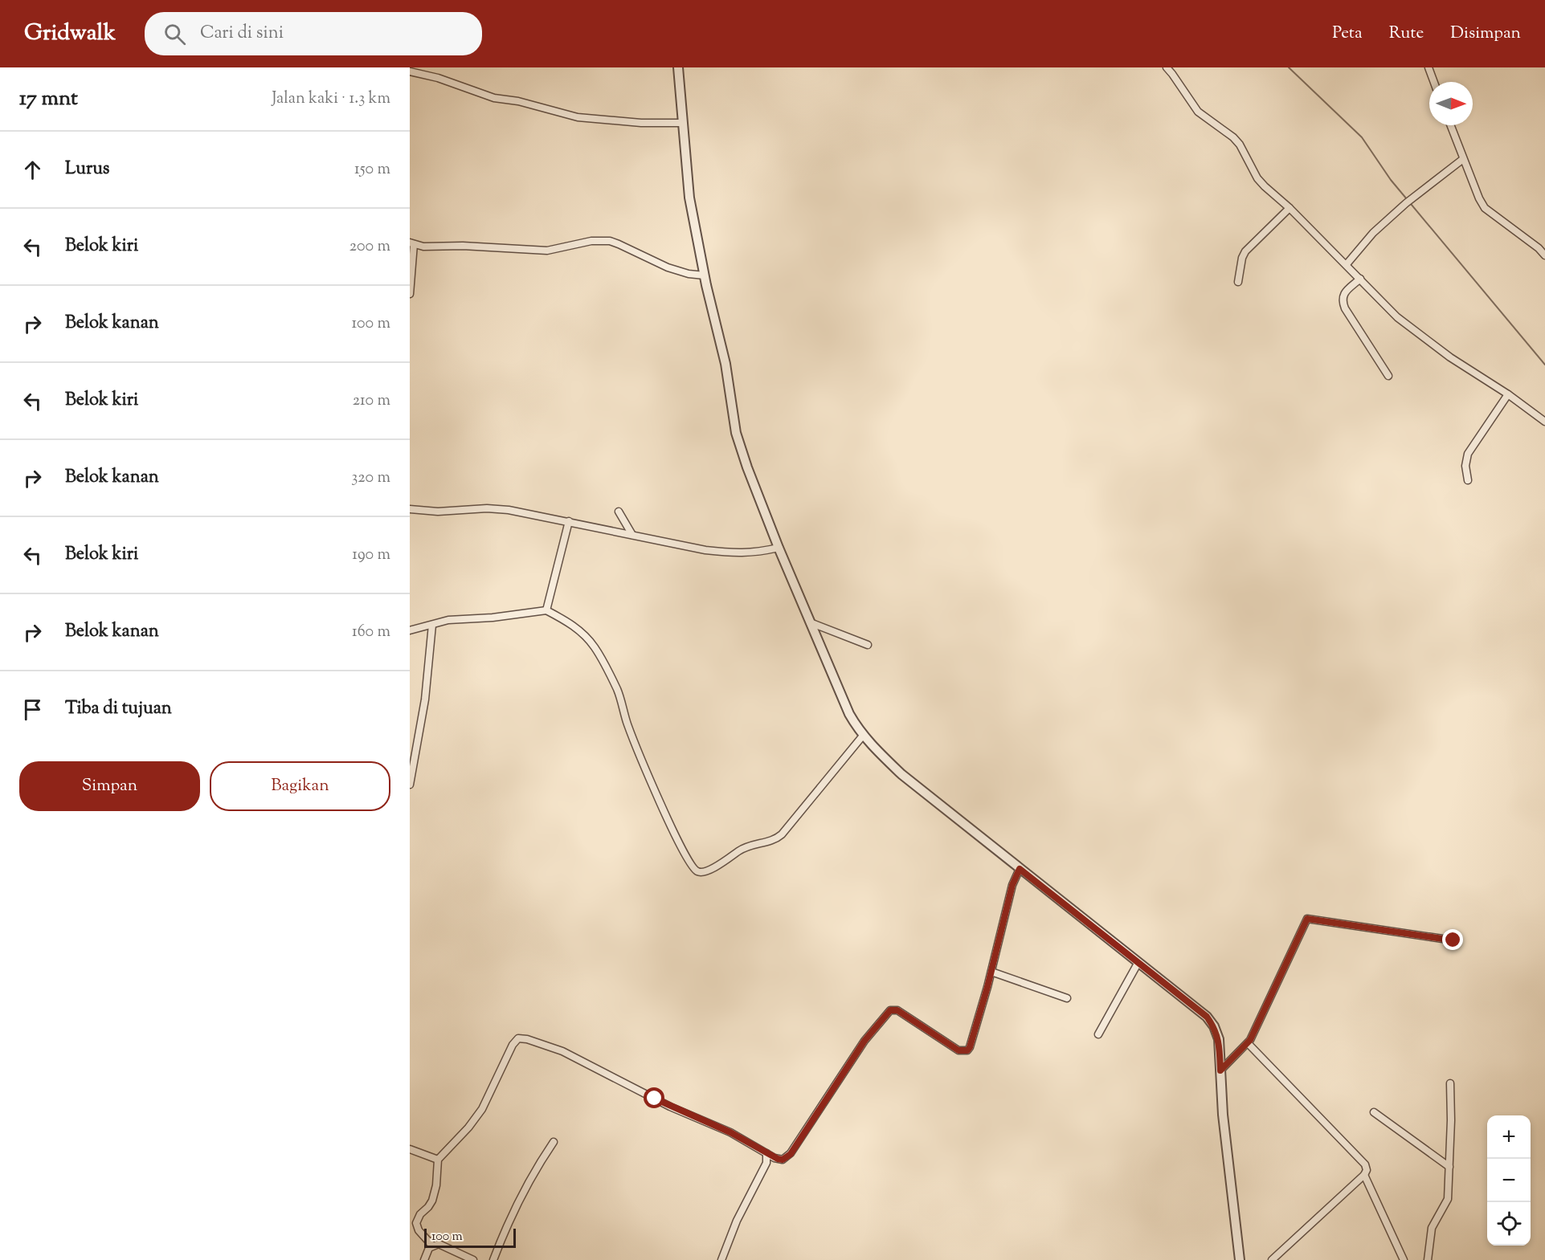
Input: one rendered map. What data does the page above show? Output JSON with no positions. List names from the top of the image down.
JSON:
{
  "scale_bar": "100 m",
  "north": "right",
  "page": {
    "header": "Gridwalk",
    "search": "Cari di sini",
    "nav": ["Peta", "Rute", "Disimpan"],
    "heading": ["17 mnt", "Jalan kaki · 1.3 km"],
    "list": [
      ["Lurus", "150 m"],
      ["Belok kiri", "200 m"],
      ["Belok kanan", "100 m"],
      ["Belok kiri", "210 m"],
      ["Belok kanan", "320 m"],
      ["Belok kiri", "190 m"],
      ["Belok kanan", "160 m"],
      "Tiba di tujuan"
    ],
    "buttons": ["Simpan", "Bagikan"],
    "map_buttons": ["+", "−"],
    "scale": "100 m"
  }
}
